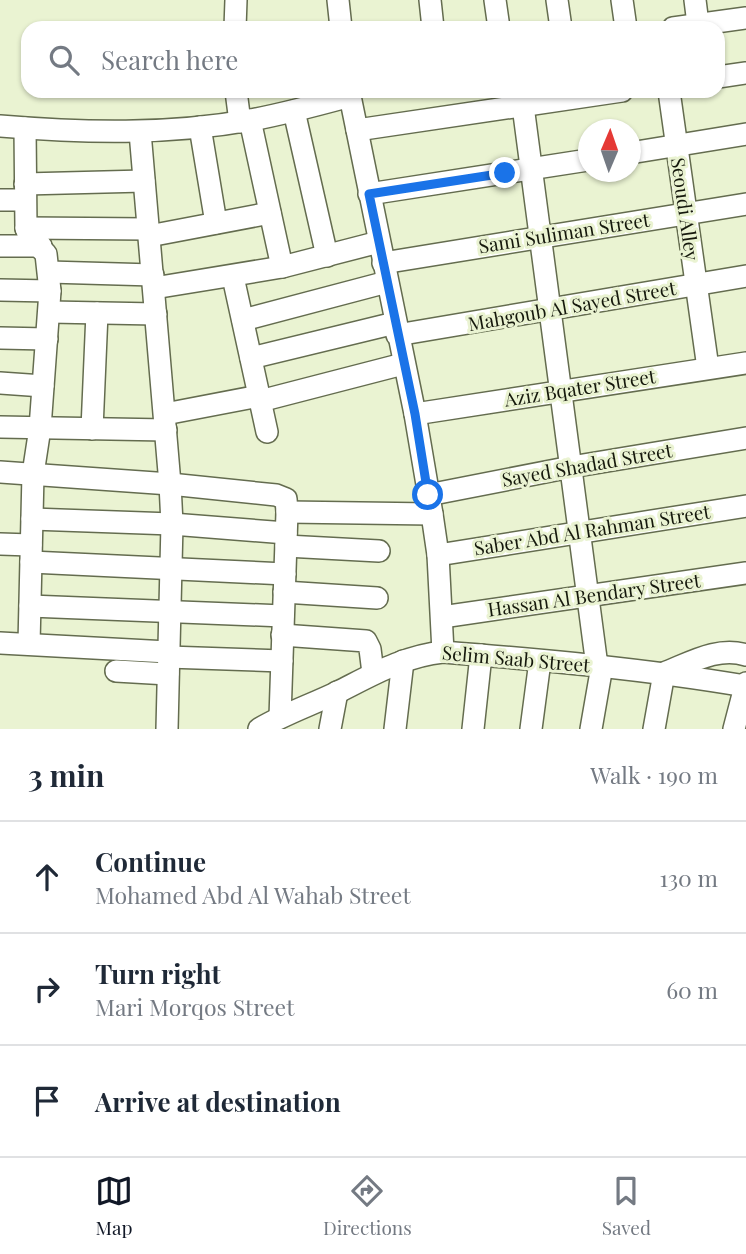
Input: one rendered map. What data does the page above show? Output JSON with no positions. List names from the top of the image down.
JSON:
{
  "streets": {
    "street": [
      "Seoudi Alley",
      "Sami Suliman Street",
      "Mahgoub Al Sayed Street",
      "Aziz Bqater Street",
      "Sayed Shadad Street",
      "Saber Abd Al Rahman Street",
      "Hassan Al Bendary Street",
      "Selim Saab Street"
    ]
  },
  "crossings": [
    ["Seoudi Alley", "Sami Suliman Street"],
    ["Seoudi Alley", "Mahgoub Al Sayed Street"],
    ["Seoudi Alley", "Aziz Bqater Street"]
  ],
  "north": "top",
  "page": {
    "search": "Search here",
    "heading": ["3 min", "Walk · 190 m"],
    "list": [
      ["Continue", "Mohamed Abd Al Wahab Street", "130 m"],
      ["Turn right", "Mari Morqos Street", "60 m"],
      "Arrive at destination"
    ],
    "nav": ["Map", "Directions", "Saved"]
  }
}
